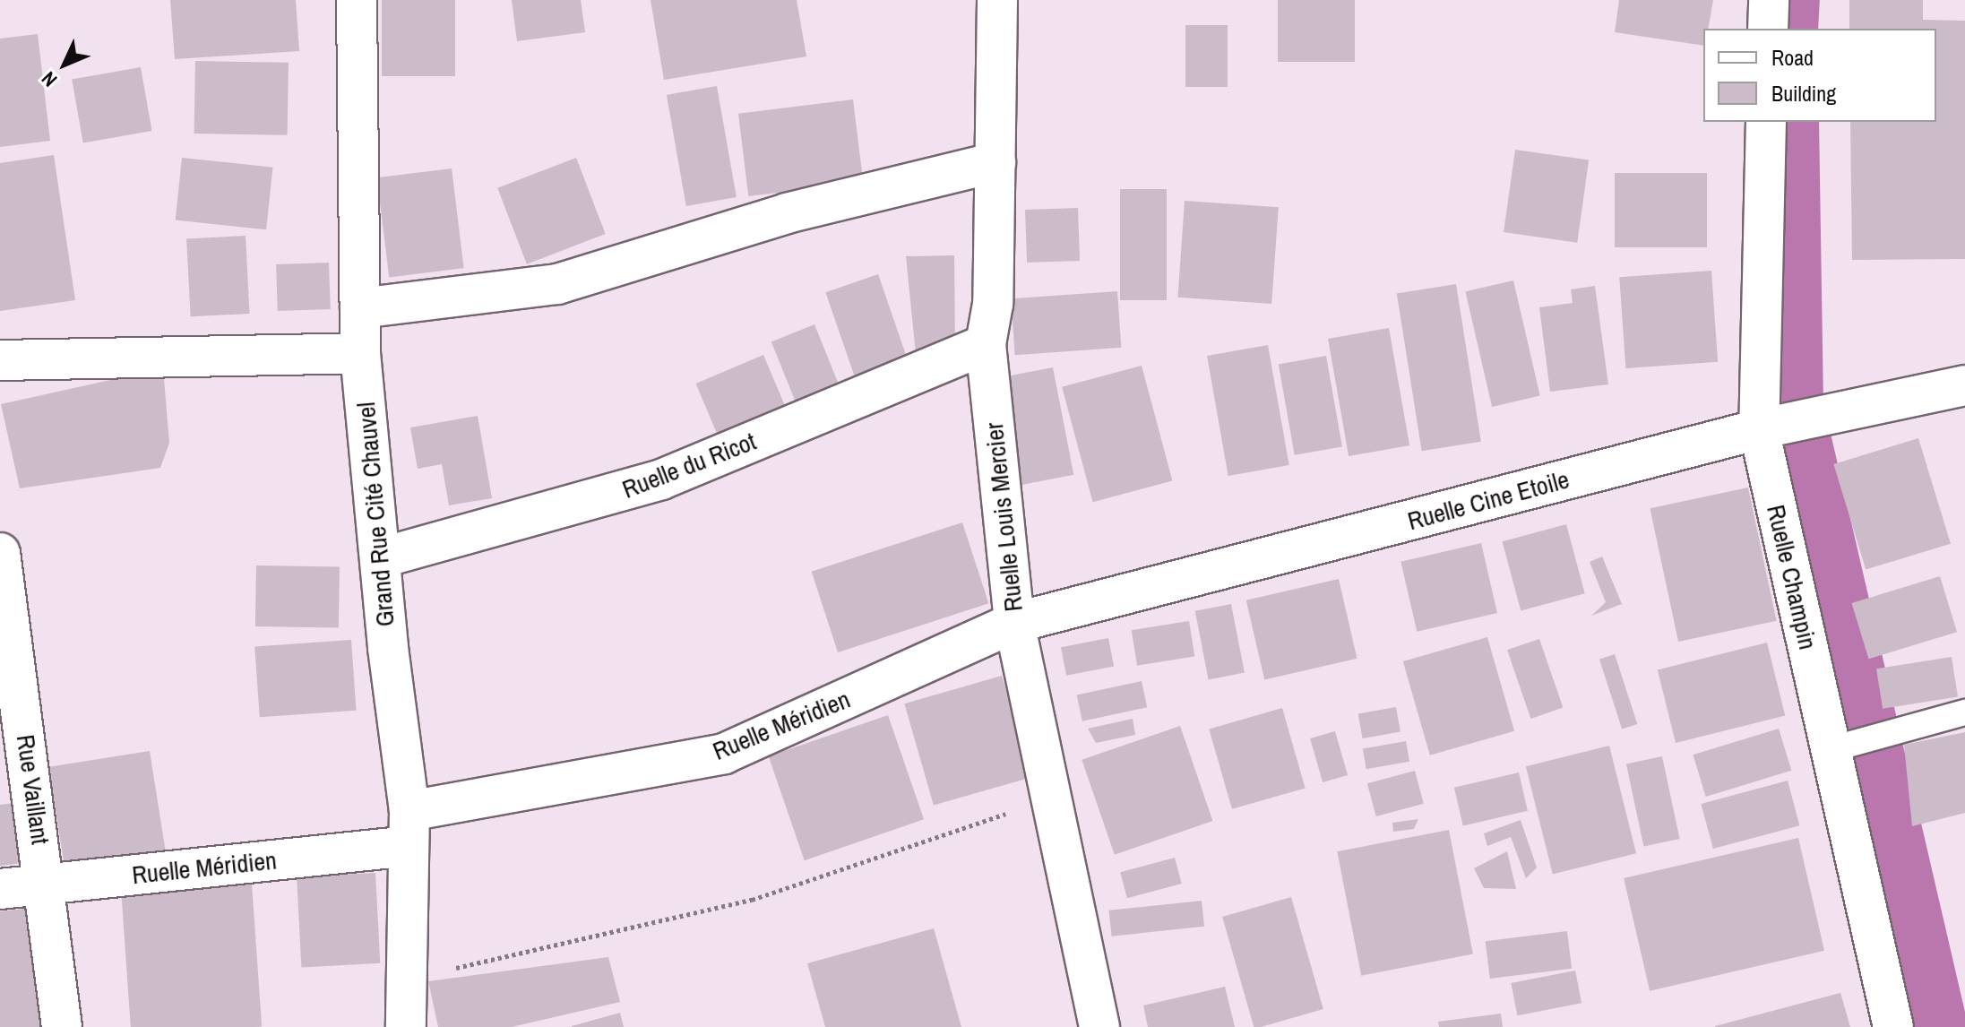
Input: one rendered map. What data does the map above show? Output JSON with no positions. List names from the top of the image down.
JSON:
{
  "streets": {
    "street": [
      "Ruelle du Ricot",
      "Ruelle Cine Etoile",
      "Grand Rue Cité Chauvel",
      "Ruelle Louis Mercier",
      "Ruelle Champin",
      "Ruelle Méridien",
      "Rue Vaillant"
    ]
  },
  "crossings": [
    ["Ruelle du Ricot", "Grand Rue Cité Chauvel"],
    ["Ruelle du Ricot", "Ruelle Louis Mercier"],
    ["Ruelle Cine Etoile", "Ruelle Louis Mercier"],
    ["Ruelle Cine Etoile", "Ruelle Champin"],
    ["Ruelle Cine Etoile", "Ruelle Méridien"],
    ["Grand Rue Cité Chauvel", "Ruelle Méridien"],
    ["Ruelle Louis Mercier", "Ruelle Méridien"],
    ["Ruelle Méridien", "Rue Vaillant"]
  ],
  "legend": ["Road", "Building"],
  "north": "bottom left"
}
